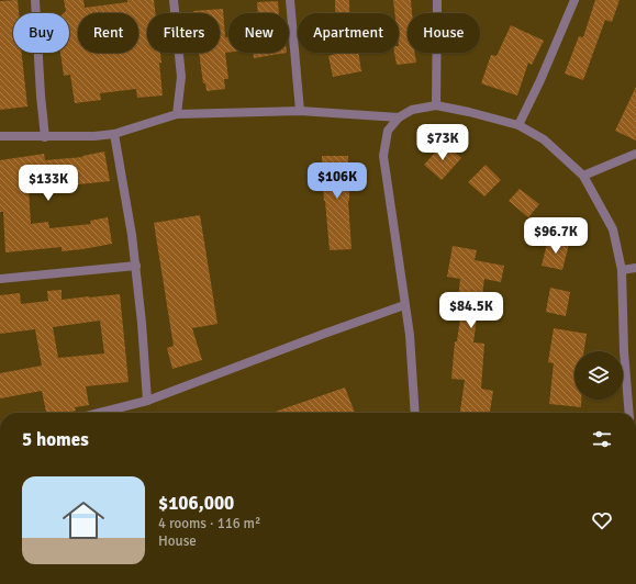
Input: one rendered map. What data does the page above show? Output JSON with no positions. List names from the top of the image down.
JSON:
{
  "page": {
    "chip": [
      "Buy",
      "Rent",
      "Filters",
      "New",
      "Apartment",
      "House"
    ],
    "price": [
      "$73K",
      "$106K",
      "$133K",
      "$96.7K",
      "$84.5K"
    ],
    "heading": "5 homes",
    "list": [
      {
        "name": "$106,000",
        "note": "4 rooms · 116 m² · House"
      }
    ]
  }
}
